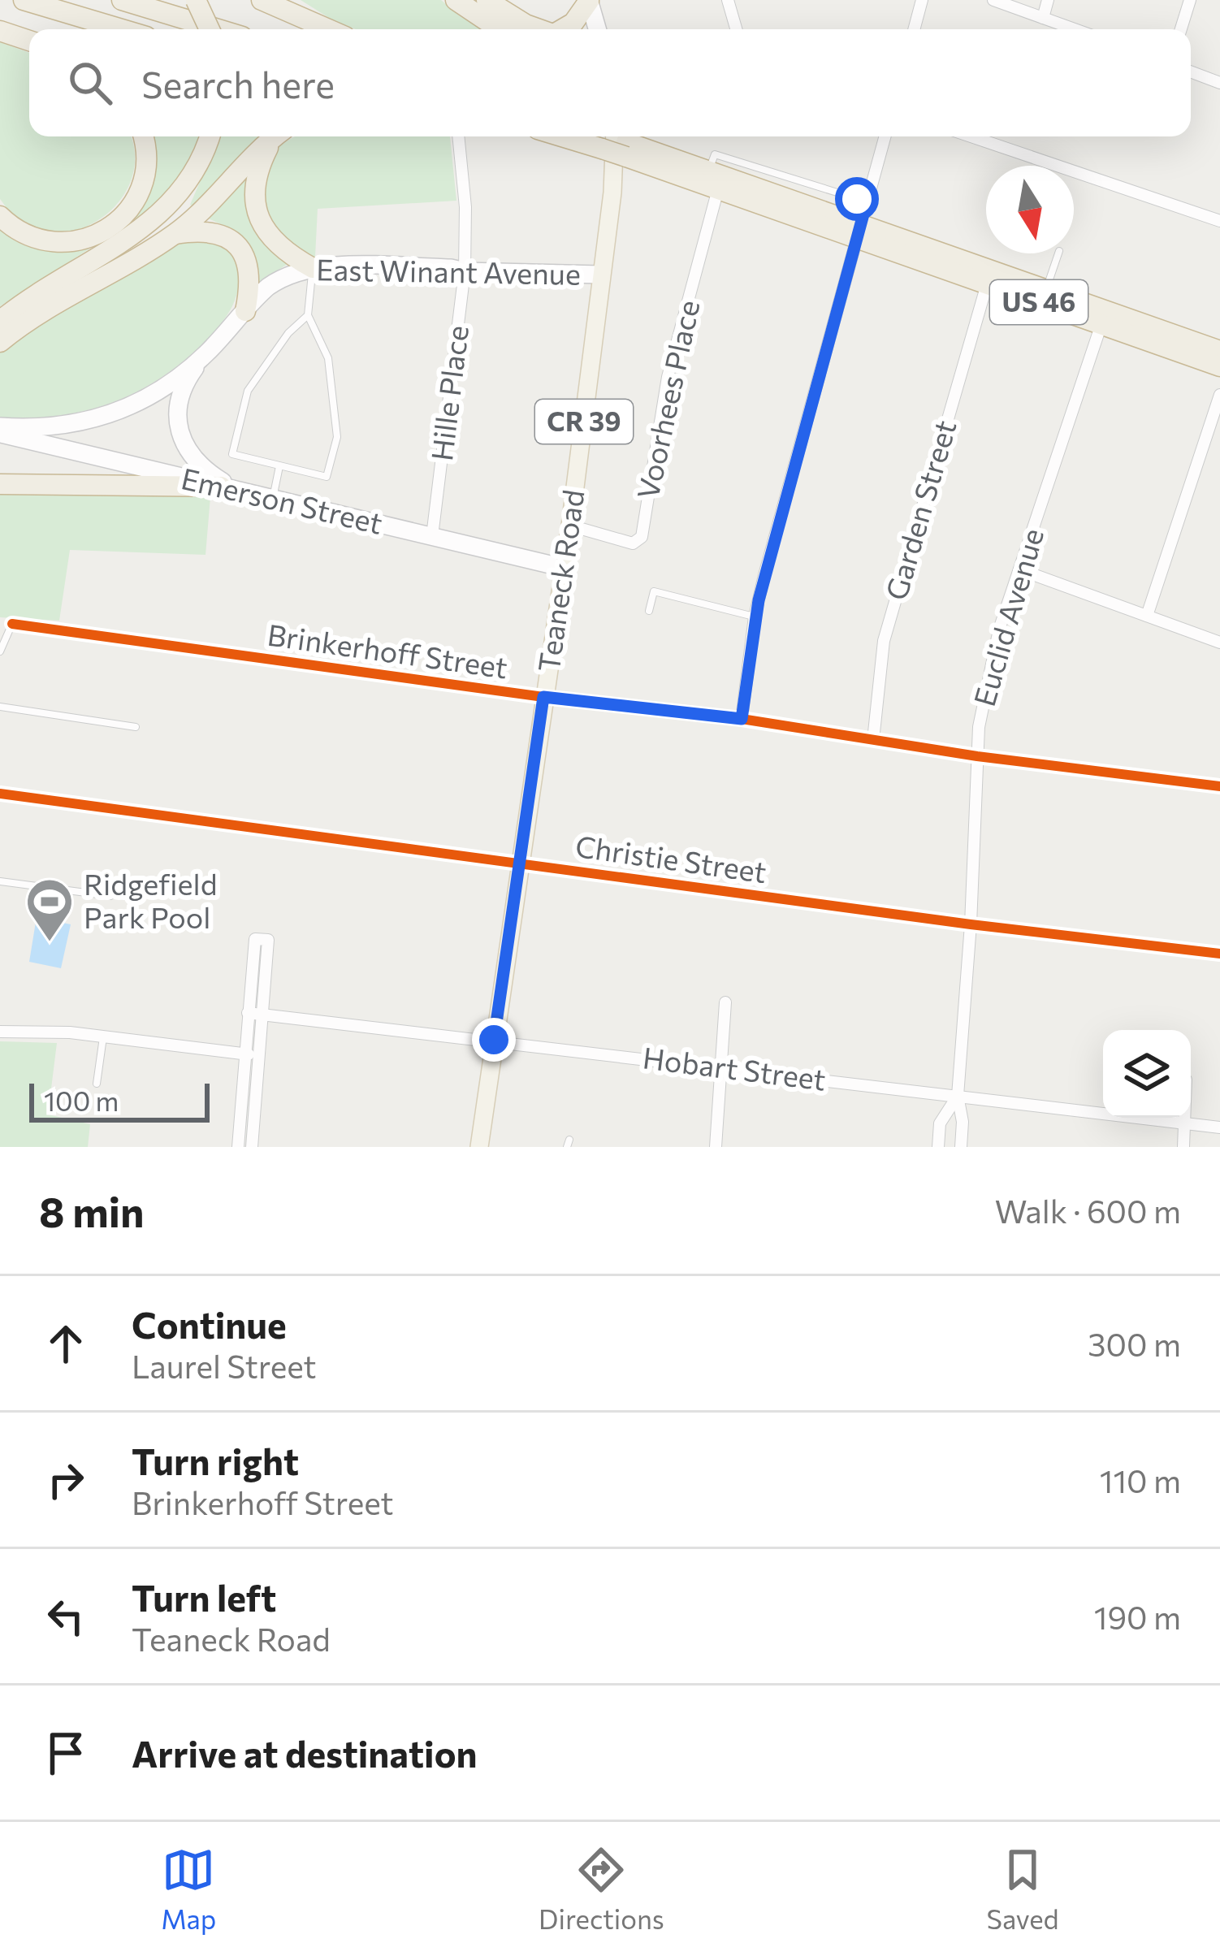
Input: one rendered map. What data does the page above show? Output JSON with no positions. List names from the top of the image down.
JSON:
{
  "streets": {
    "highway": ["US 46"],
    "main road": [
      "East Winant Avenue",
      "CR 39",
      "Emerson Street",
      "Teaneck Road"
    ],
    "street": [
      "Hille Place",
      "Voorhees Place",
      "Garden Street",
      "Euclid Avenue",
      "Brinkerhoff Street",
      "Christie Street",
      "Hobart Street"
    ]
  },
  "crossings": [
    ["East Winant Avenue", "Hille Place"],
    ["East Winant Avenue", "Emerson Street"],
    ["East Winant Avenue", "Teaneck Road"],
    ["US 46", "Voorhees Place"],
    ["US 46", "Garden Street"],
    ["US 46", "Teaneck Road"],
    ["US 46", "Euclid Avenue"],
    ["Hille Place", "Emerson Street"],
    ["Voorhees Place", "Teaneck Road"],
    ["Emerson Street", "Teaneck Road"],
    ["Garden Street", "Brinkerhoff Street"],
    ["Teaneck Road", "Brinkerhoff Street"],
    ["Teaneck Road", "Christie Street"],
    ["Teaneck Road", "Hobart Street"],
    ["Euclid Avenue", "Brinkerhoff Street"],
    ["Euclid Avenue", "Christie Street"],
    ["Euclid Avenue", "Hobart Street"]
  ],
  "places": {
    "sports": ["Ridgefield Park Pool"]
  },
  "scale_bar": "100 m",
  "north": "bottom",
  "page": {
    "search": "Search here",
    "scale": "100 m",
    "heading": ["8 min", "Walk · 600 m"],
    "list": [
      ["Continue", "Laurel Street", "300 m"],
      ["Turn right", "Brinkerhoff Street", "110 m"],
      ["Turn left", "Teaneck Road", "190 m"],
      "Arrive at destination"
    ],
    "nav": ["Map", "Directions", "Saved"]
  }
}
